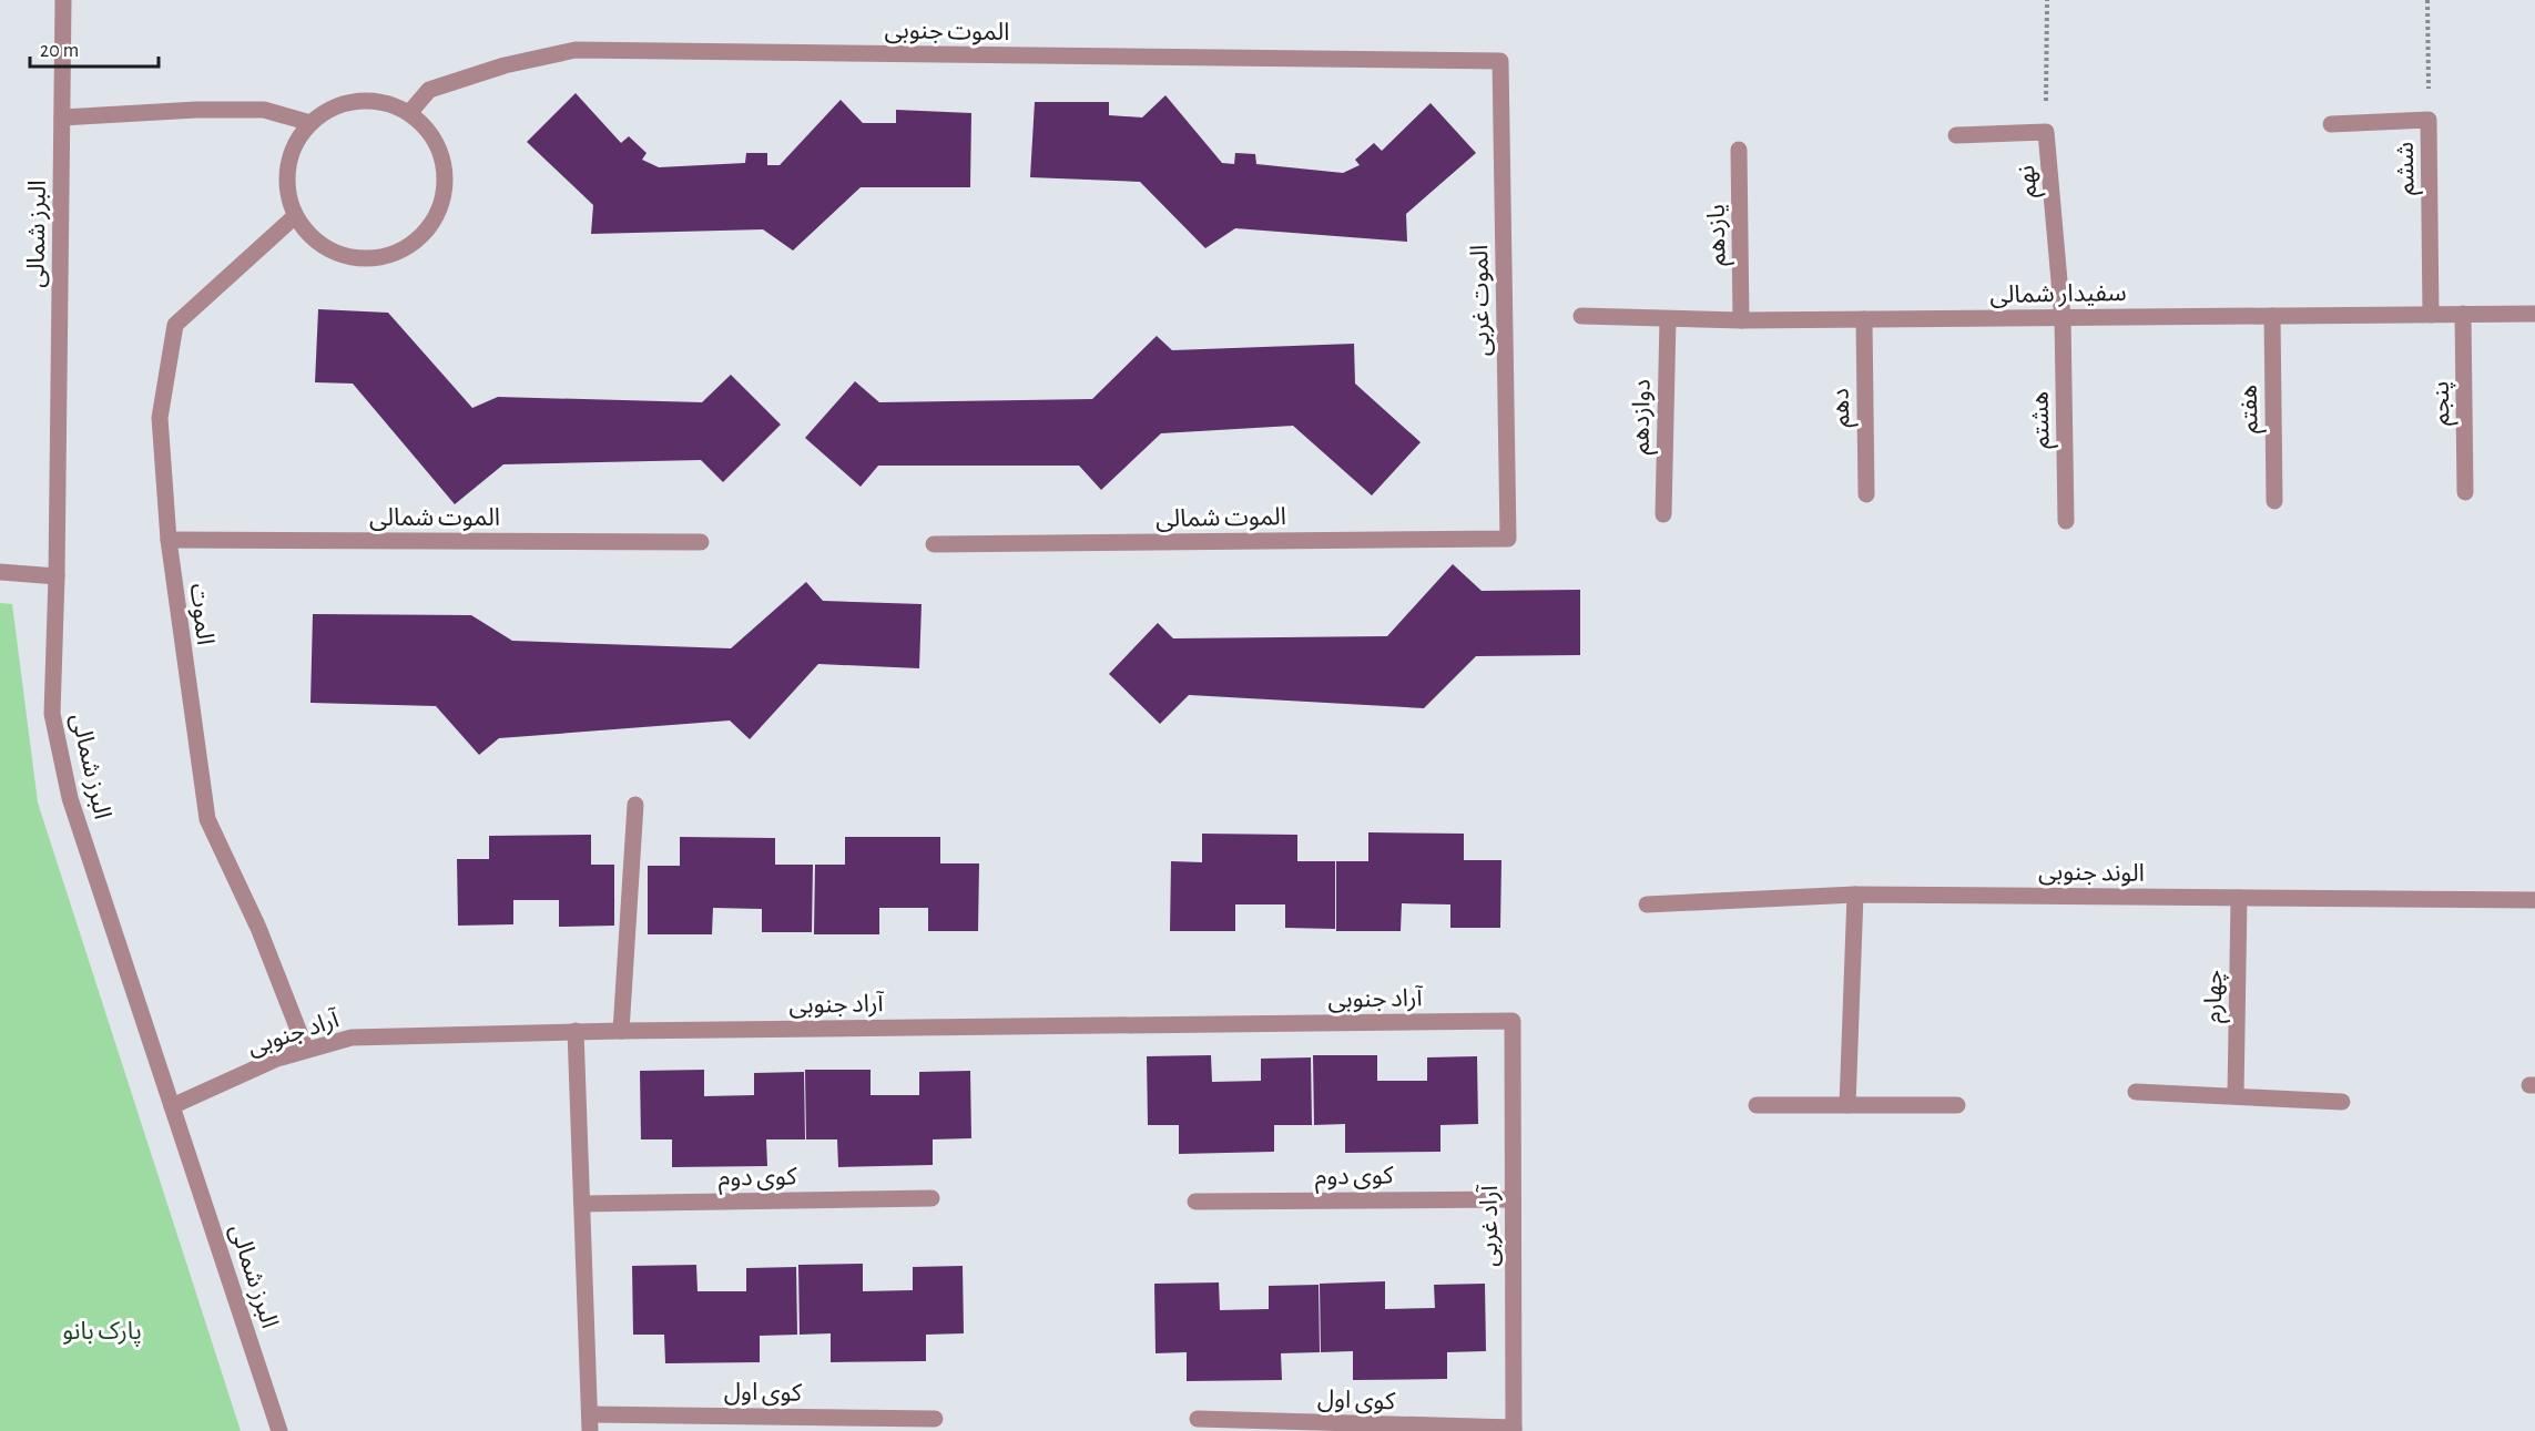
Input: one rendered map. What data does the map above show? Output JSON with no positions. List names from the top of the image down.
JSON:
{
  "streets": {
    "street": [
      "الموت جنوبی",
      "ششم",
      "نهم",
      "البرز شمالی",
      "یازدهم",
      "سفیدار شمالی",
      "الموت غربی",
      "پنجم",
      "دهم",
      "هفتم",
      "دوازدهم",
      "هشتم",
      "الموت شمالی",
      "الموت",
      "الوند جنوبی",
      "چهارم",
      "آراد جنوبی",
      "کوی دوم",
      "آراد غربی",
      "کوی اول"
    ]
  },
  "crossings": [
    ["الموت جنوبی", "الموت غربی"],
    ["الموت جنوبی", "الموت"],
    ["ششم", "سفیدار شمالی"],
    ["نهم", "سفیدار شمالی"],
    ["نهم", "هشتم"],
    ["البرز شمالی", "آراد جنوبی"],
    ["یازدهم", "سفیدار شمالی"],
    ["سفیدار شمالی", "پنجم"],
    ["سفیدار شمالی", "دهم"],
    ["سفیدار شمالی", "هفتم"],
    ["سفیدار شمالی", "دوازدهم"],
    ["سفیدار شمالی", "هشتم"],
    ["الموت غربی", "الموت شمالی"],
    ["الموت شمالی", "الموت"],
    ["الموت", "آراد جنوبی"],
    ["الوند جنوبی", "چهارم"],
    ["آراد جنوبی", "آراد غربی"],
    ["کوی دوم", "آراد غربی"],
    ["آراد غربی", "کوی اول"]
  ],
  "parks": ["پارک بانو"],
  "scale_bar": "20 m"
}
